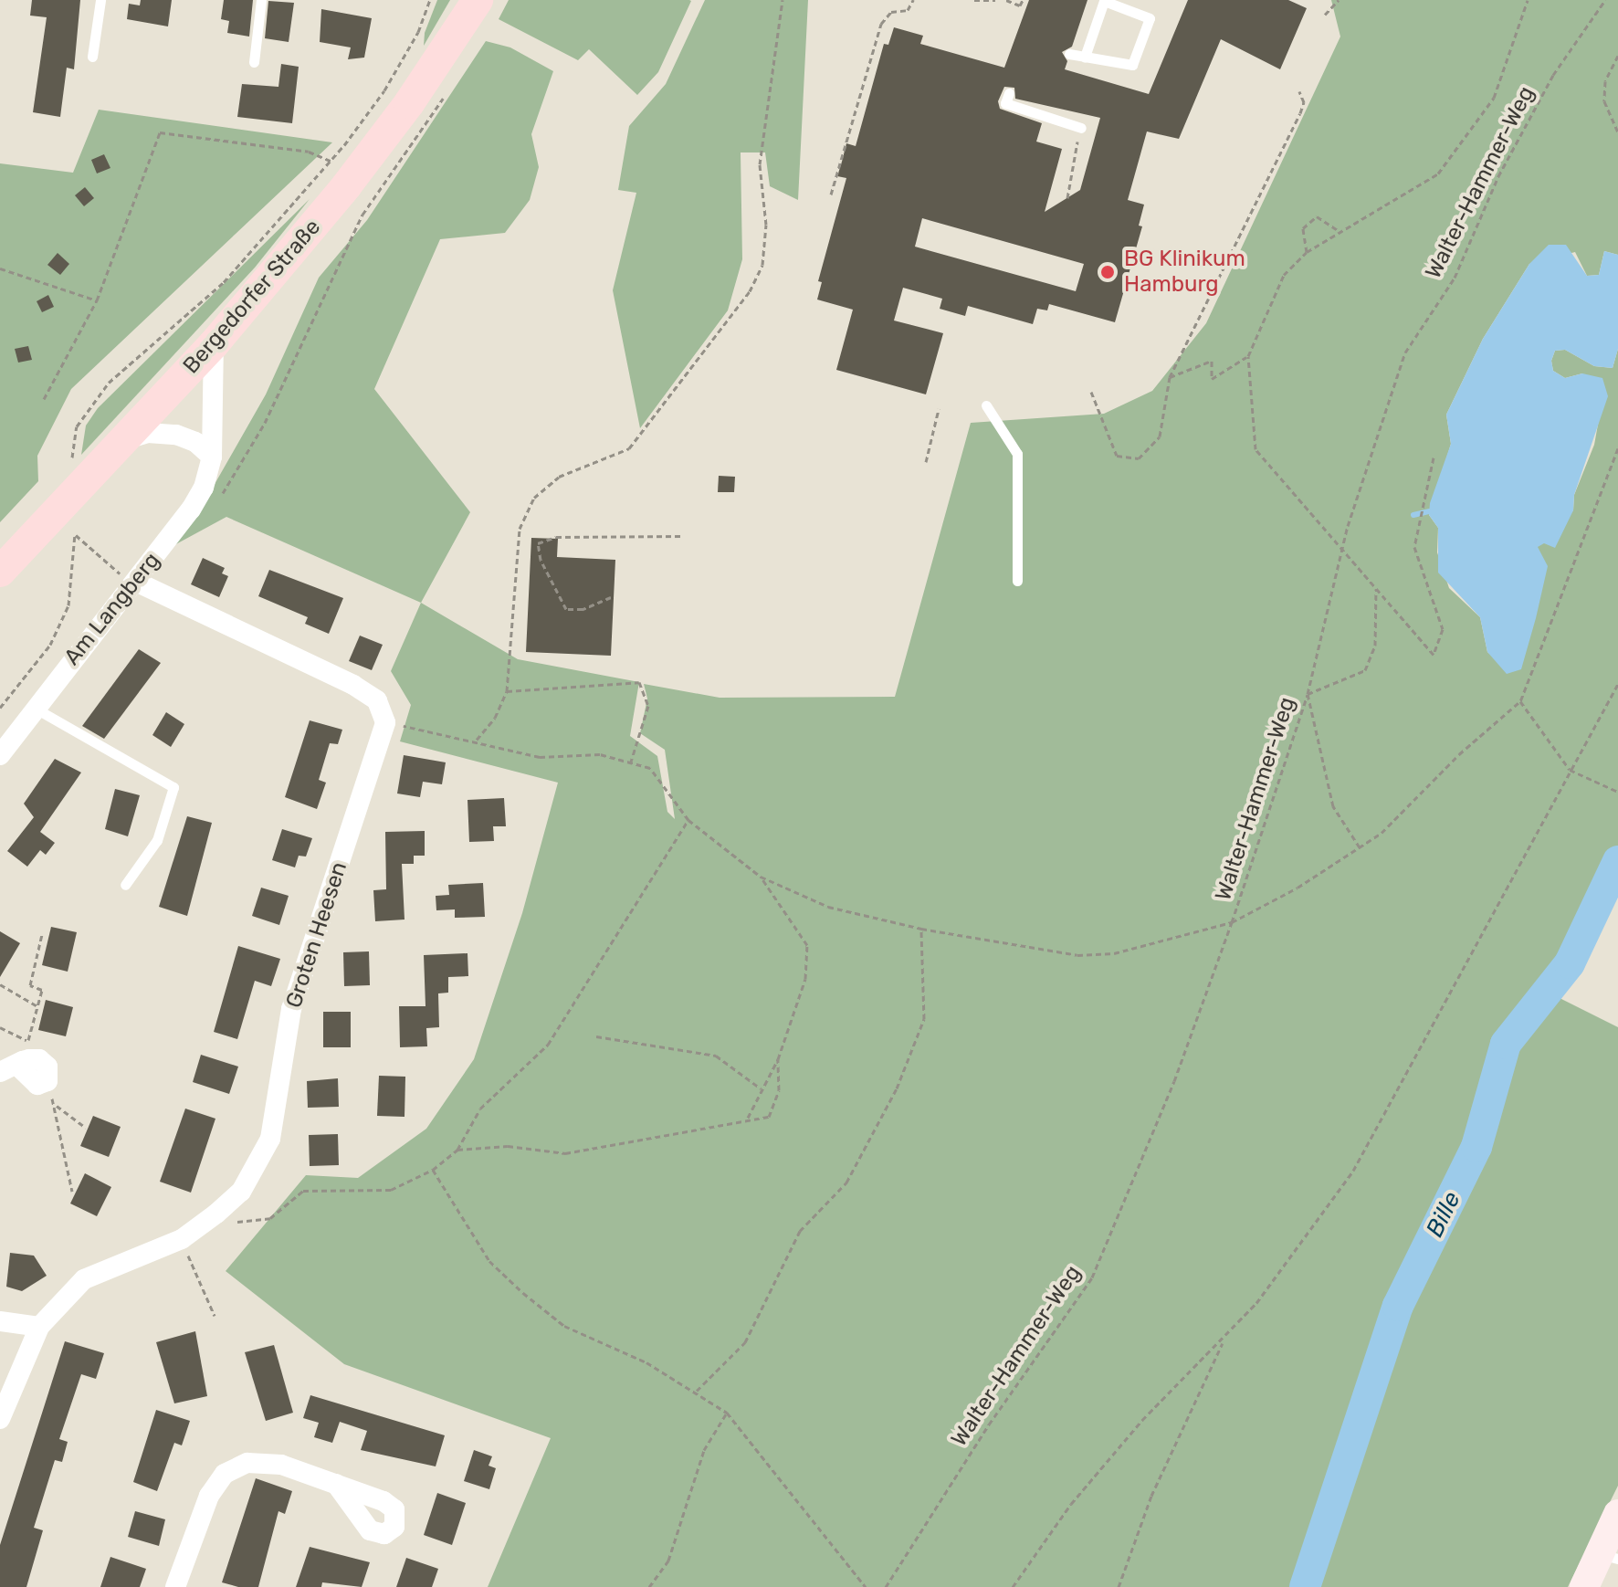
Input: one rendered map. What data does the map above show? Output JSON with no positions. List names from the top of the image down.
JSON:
{
  "streets": {
    "main road": ["Bergedorfer Straße"],
    "street": ["Am Langberg", "Groten Heesen"],
    "path": ["Walter-Hammer-Weg"]
  },
  "crossings": [
    ["Bergedorfer Straße", "Am Langberg"]
  ],
  "water": ["Bille"],
  "places": ["BG Klinikum Hamburg"]
}
